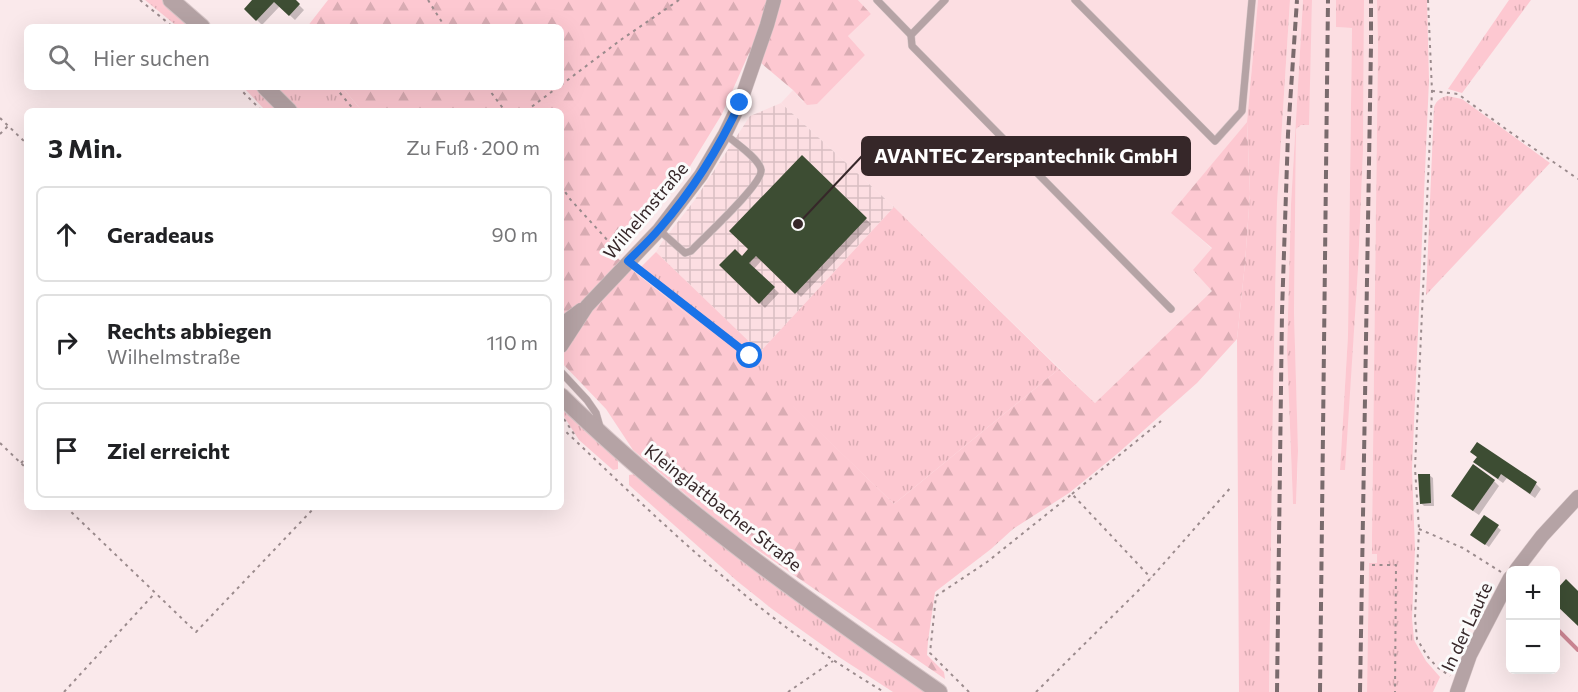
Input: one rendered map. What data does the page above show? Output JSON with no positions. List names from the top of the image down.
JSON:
{
  "streets": {
    "street": ["Wilhelmstraße", "Kleinglattbacher Straße", "In der Laute"]
  },
  "places": ["AVANTEC Zerspantechnik GmbH"],
  "page": {
    "search": "Hier suchen",
    "heading": ["3 Min.", "Zu Fuß · 200 m"],
    "list": [
      ["Geradeaus", "90 m"],
      ["Rechts abbiegen", "Wilhelmstraße", "110 m"],
      "Ziel erreicht"
    ],
    "map_buttons": ["+", "−"]
  }
}
